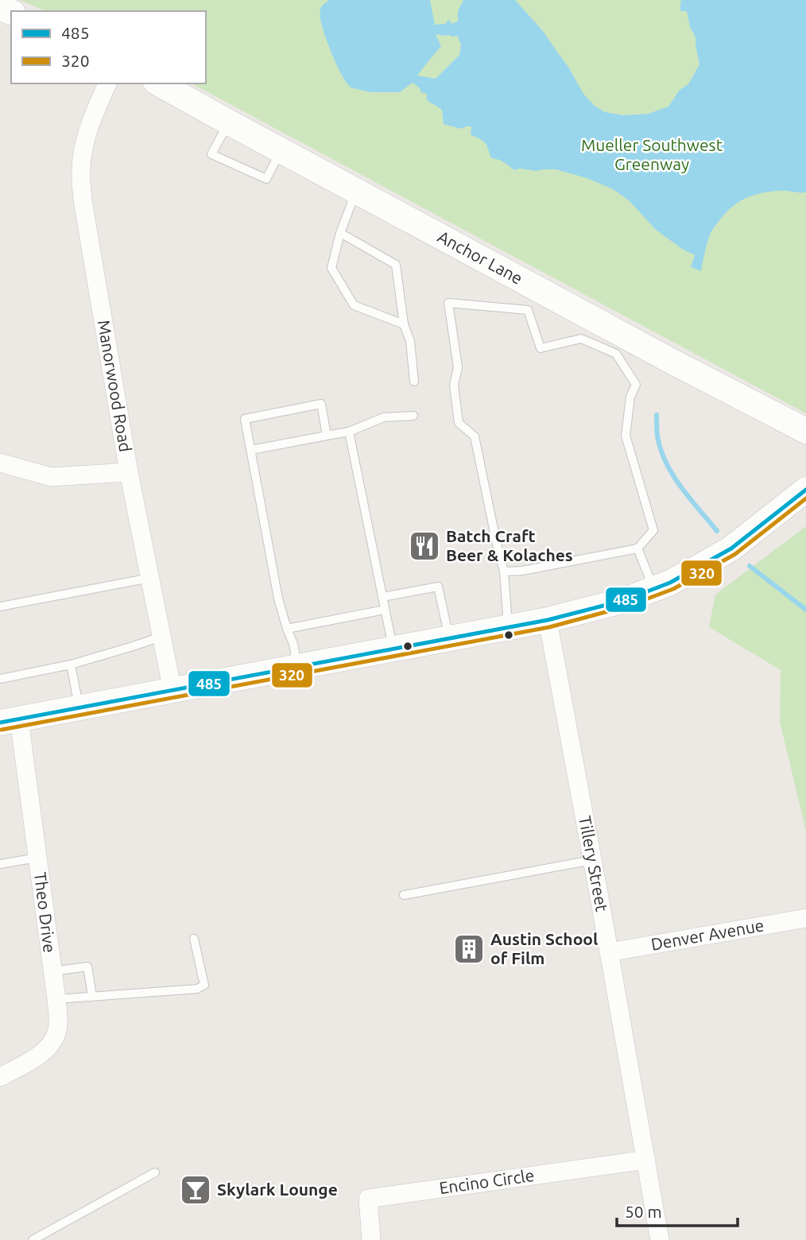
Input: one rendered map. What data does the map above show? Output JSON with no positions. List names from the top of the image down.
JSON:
{
  "streets": {
    "main road": ["Anchor Lane"],
    "street": [
      "Manorwood Road",
      "Tillery Street",
      "Theo Drive",
      "Denver Avenue",
      "Encino Circle"
    ]
  },
  "crossings": [
    ["Tillery Street", "Denver Avenue"],
    ["Tillery Street", "Encino Circle"]
  ],
  "parks": ["Mueller Southwest Greenway"],
  "places": {
    "restaurant": ["Batch Craft Beer & Kolaches"],
    "building": ["Austin School of Film"],
    "bar": ["Skylark Lounge"]
  },
  "lines": ["transit line 485", "transit line 320"],
  "legend": ["485", "320"],
  "scale_bar": "50 m"
}
